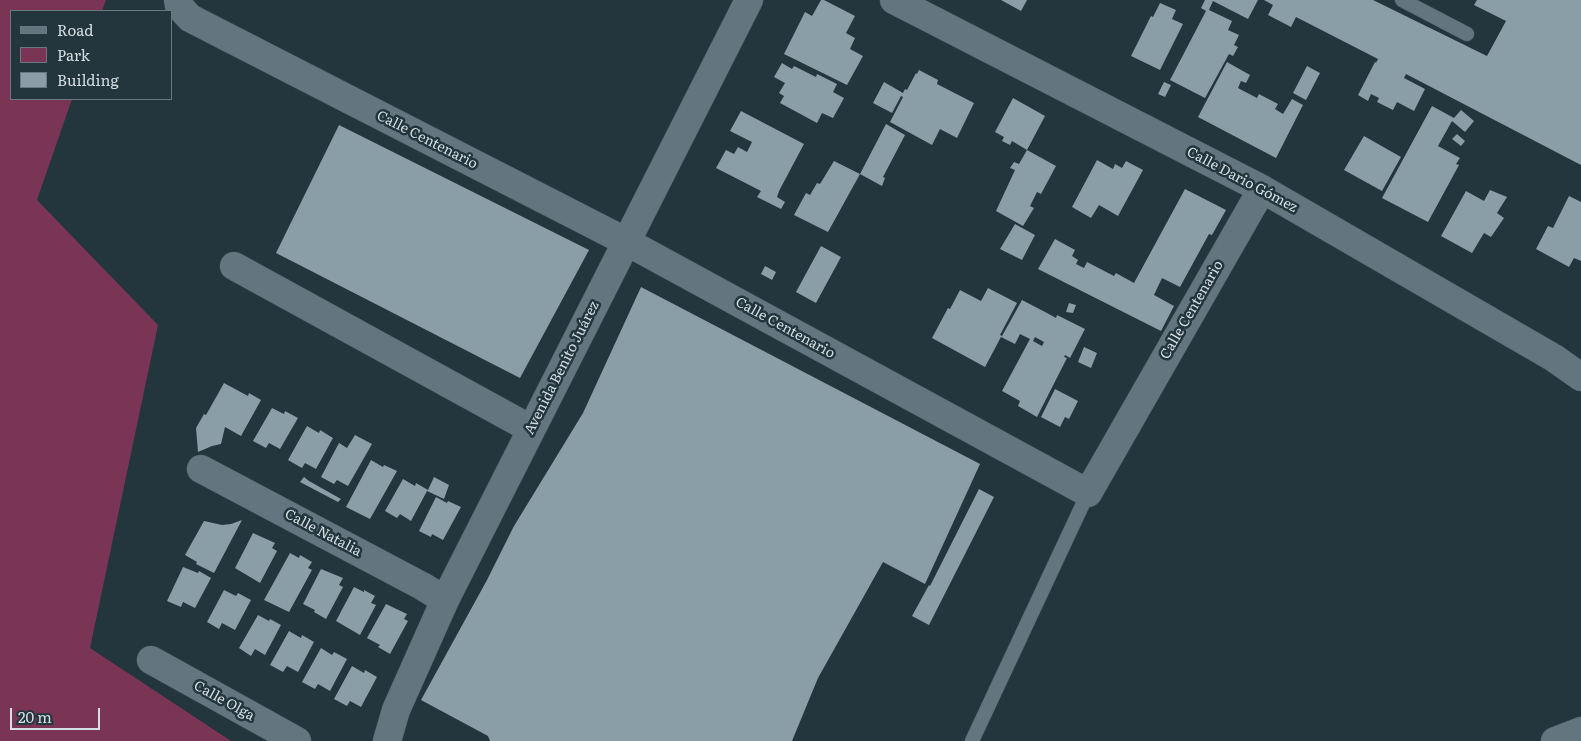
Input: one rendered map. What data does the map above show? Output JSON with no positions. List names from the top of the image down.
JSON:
{
  "streets": {
    "street": [
      "Calle Centenario",
      "Calle Dario Gómez",
      "Avenida Benito Juárez",
      "Calle Natalia",
      "Calle Olga"
    ]
  },
  "crossings": [
    ["Calle Centenario", "Calle Dario Gómez"],
    ["Calle Centenario", "Avenida Benito Juárez"],
    ["Avenida Benito Juárez", "Calle Natalia"]
  ],
  "legend": ["Road", "Park", "Building"],
  "scale_bar": "20 m"
}
